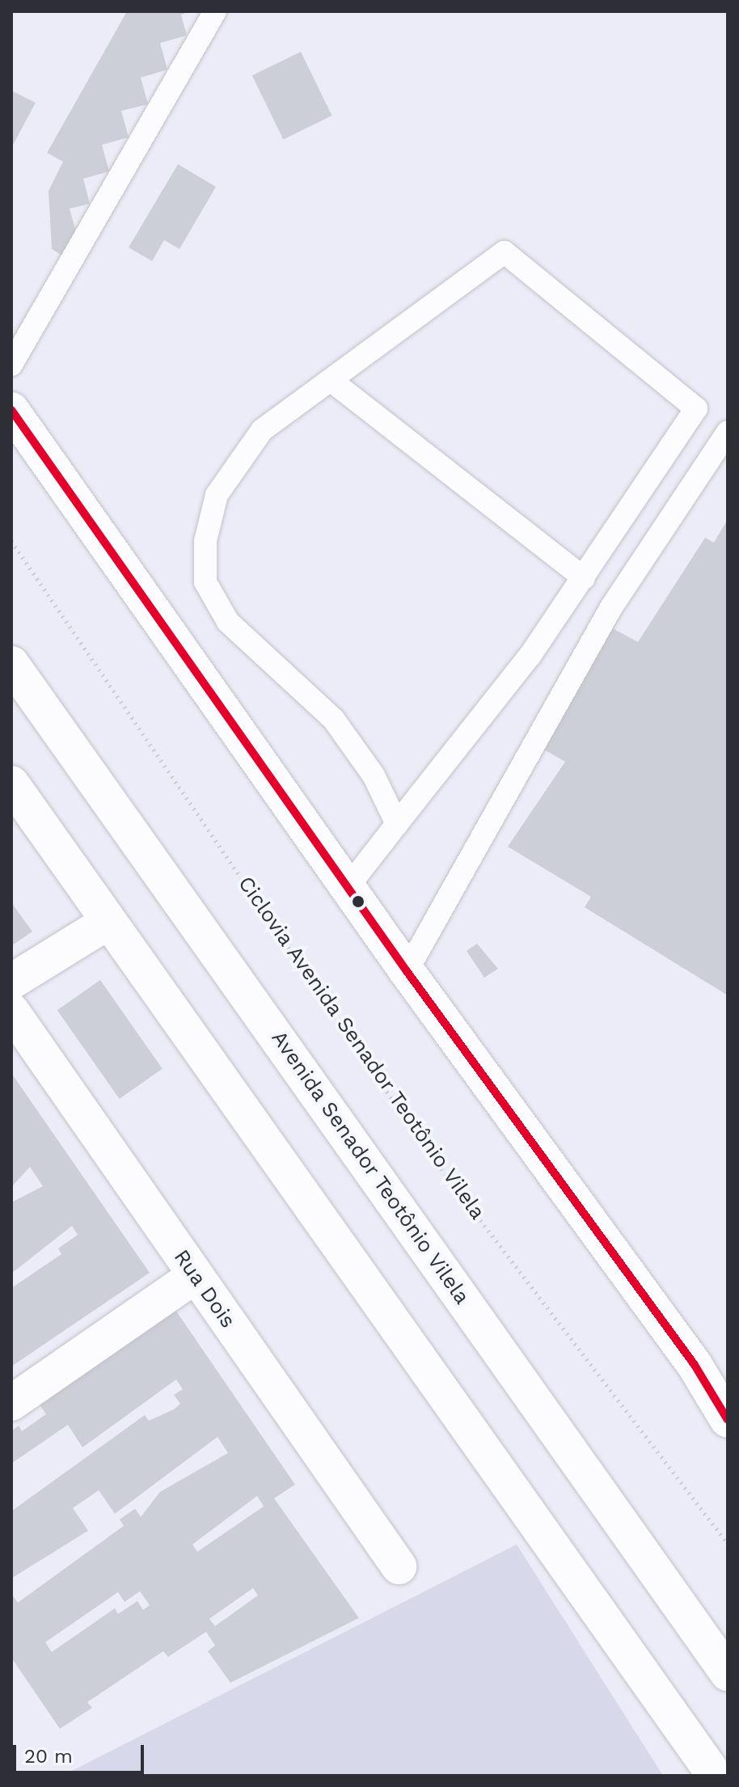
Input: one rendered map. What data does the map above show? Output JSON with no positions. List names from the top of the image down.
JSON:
{
  "streets": {
    "main road": ["Avenida Senador Teotônio Vilela", "Rua Dois"],
    "path": ["Ciclovia Avenida Senador Teotônio Vilela"]
  },
  "scale_bar": "20 m"
}
